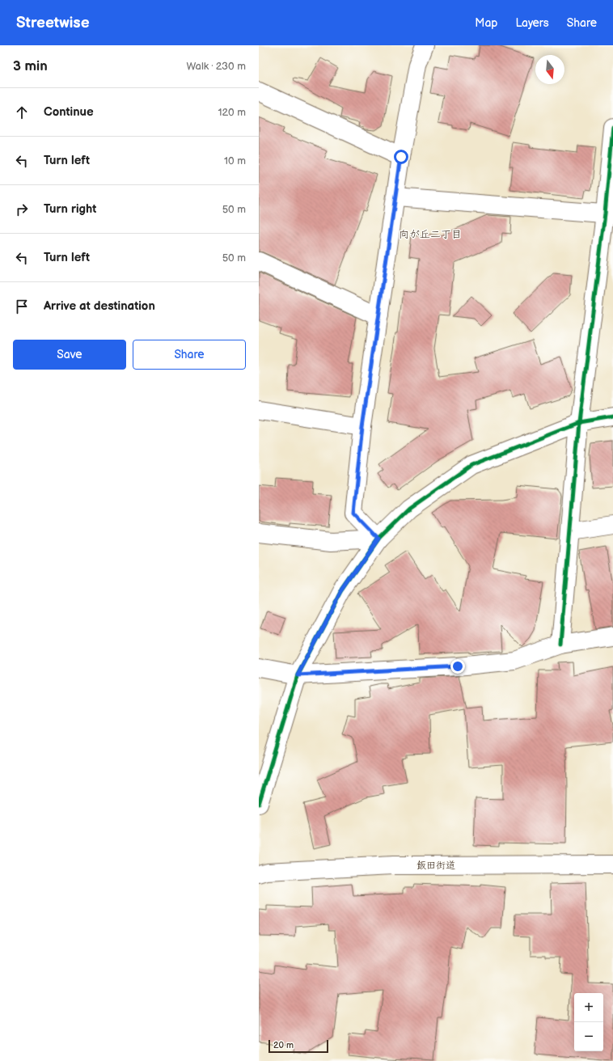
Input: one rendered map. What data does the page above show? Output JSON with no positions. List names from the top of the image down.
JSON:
{
  "streets": {
    "street": ["飯田街道"]
  },
  "districts": ["向が丘二丁目"],
  "scale_bar": "20 m",
  "north": "bottom",
  "page": {
    "header": "Streetwise",
    "nav": ["Map", "Layers", "Share"],
    "heading": ["3 min", "Walk · 230 m"],
    "list": [
      ["Continue", "120 m"],
      ["Turn left", "10 m"],
      ["Turn right", "50 m"],
      ["Turn left", "50 m"],
      "Arrive at destination"
    ],
    "buttons": ["Save", "Share"],
    "map_buttons": ["+", "−"],
    "scale": "20 m"
  }
}
